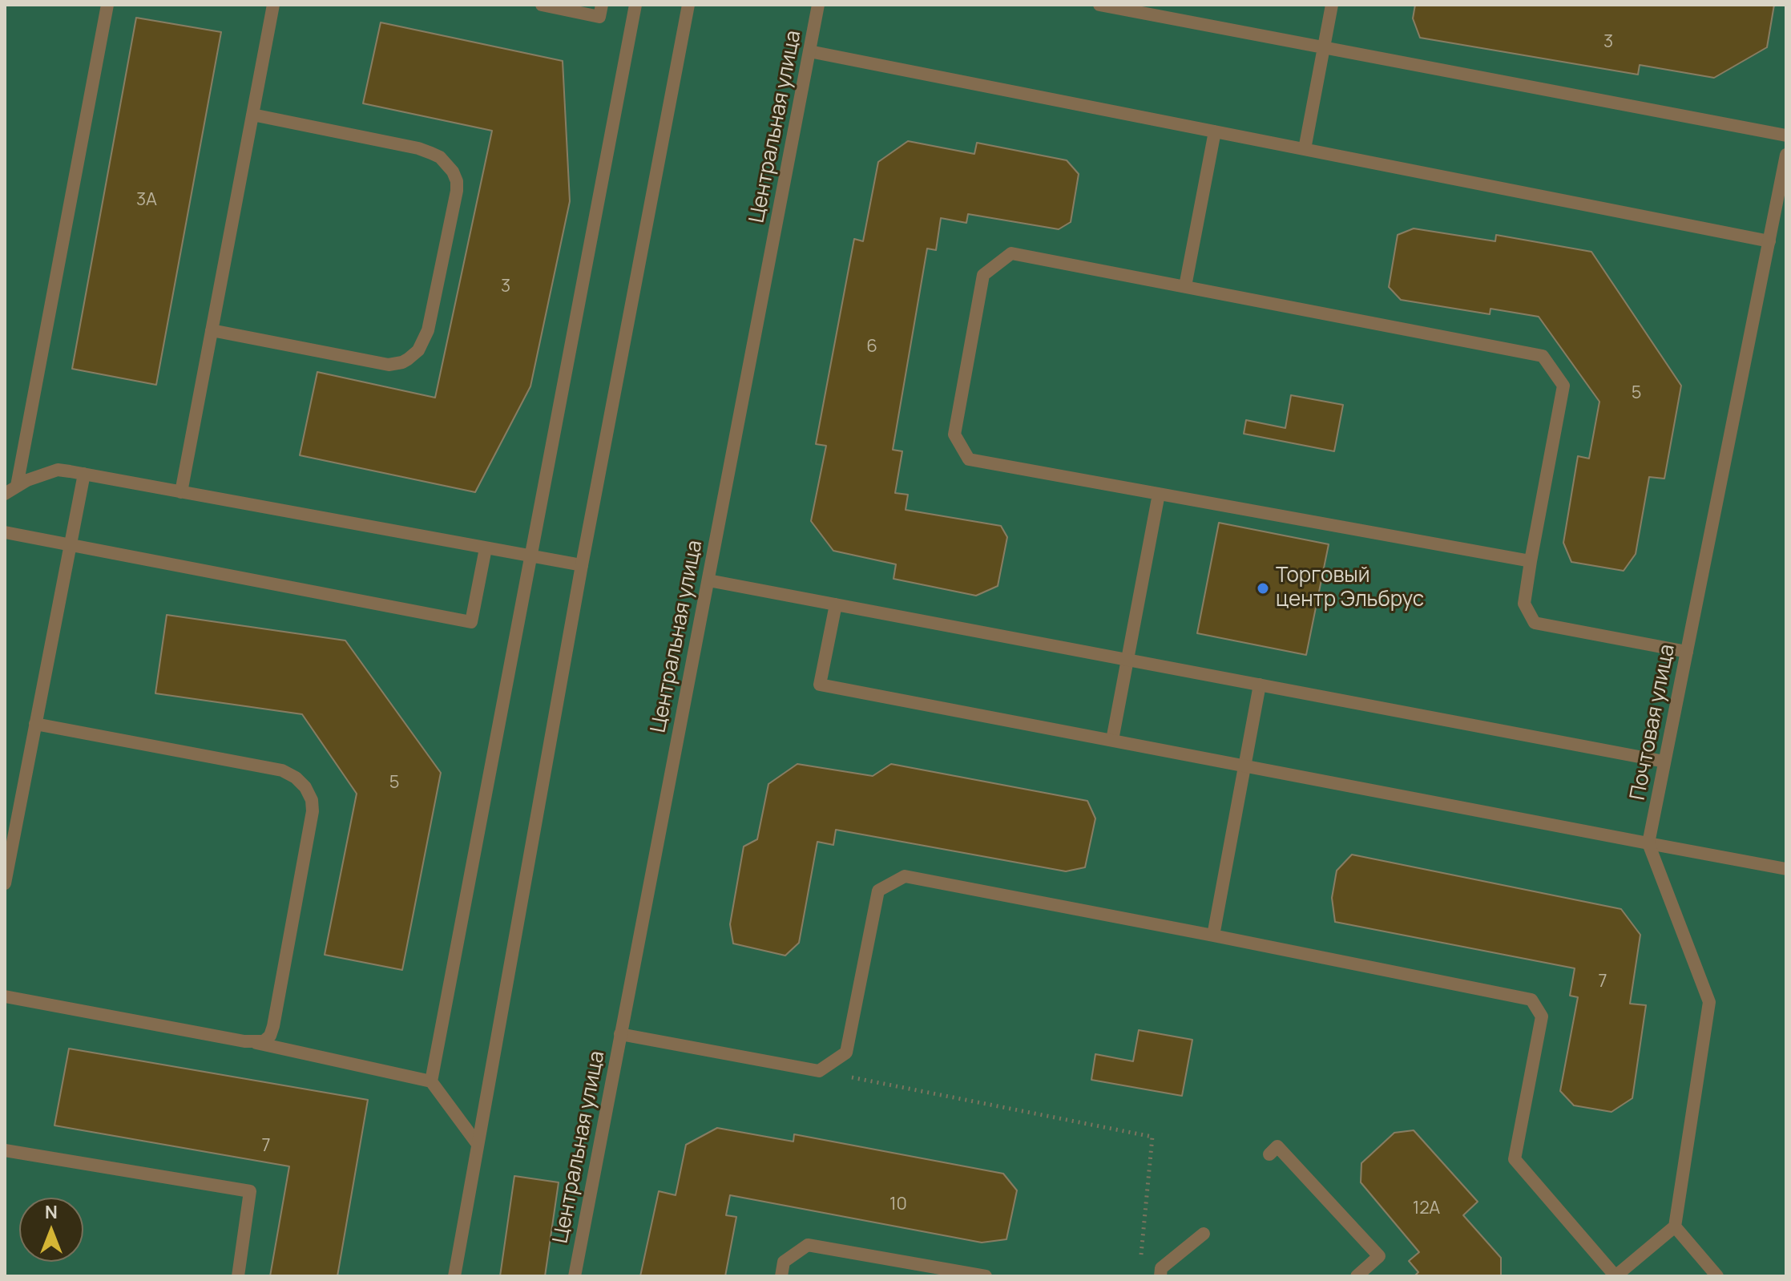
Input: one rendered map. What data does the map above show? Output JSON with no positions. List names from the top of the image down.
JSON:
{
  "streets": {
    "street": ["Центральная улица", "Почтовая улица"]
  },
  "places": ["Торговый центр Эльбрус"],
  "house_numbers": [
    "3",
    "3А",
    "3",
    "6",
    "5",
    "5",
    "7",
    "7",
    "10",
    "12А"
  ],
  "north": "top"
}
